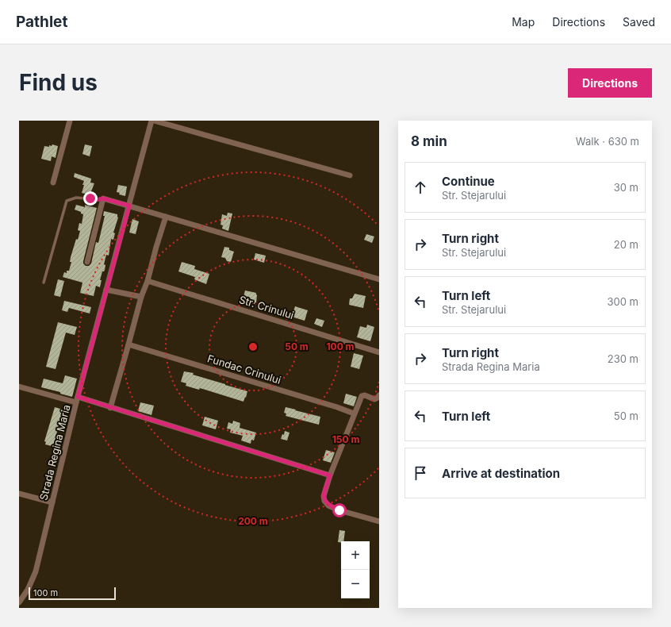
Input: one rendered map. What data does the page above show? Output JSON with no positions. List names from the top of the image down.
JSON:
{
  "streets": {
    "street": ["Str. Crinului", "Fundac Crinului", "Strada Regina Maria"]
  },
  "scale_bar": "100 m",
  "page": {
    "header": "Pathlet",
    "nav": ["Map", "Directions", "Saved"],
    "buttons": "Directions",
    "title": "Find us",
    "heading": ["8 min", "Walk · 630 m"],
    "list": [
      ["Continue", "Str. Stejarului", "30 m"],
      ["Turn right", "Str. Stejarului", "20 m"],
      ["Turn left", "Str. Stejarului", "300 m"],
      ["Turn right", "Strada Regina Maria", "230 m"],
      ["Turn left", "50 m"],
      "Arrive at destination"
    ],
    "map_buttons": ["+", "−"],
    "scale": "100 m"
  },
  "rings": [
    "50 m",
    "100 m",
    "150 m",
    "200 m"
  ]
}
